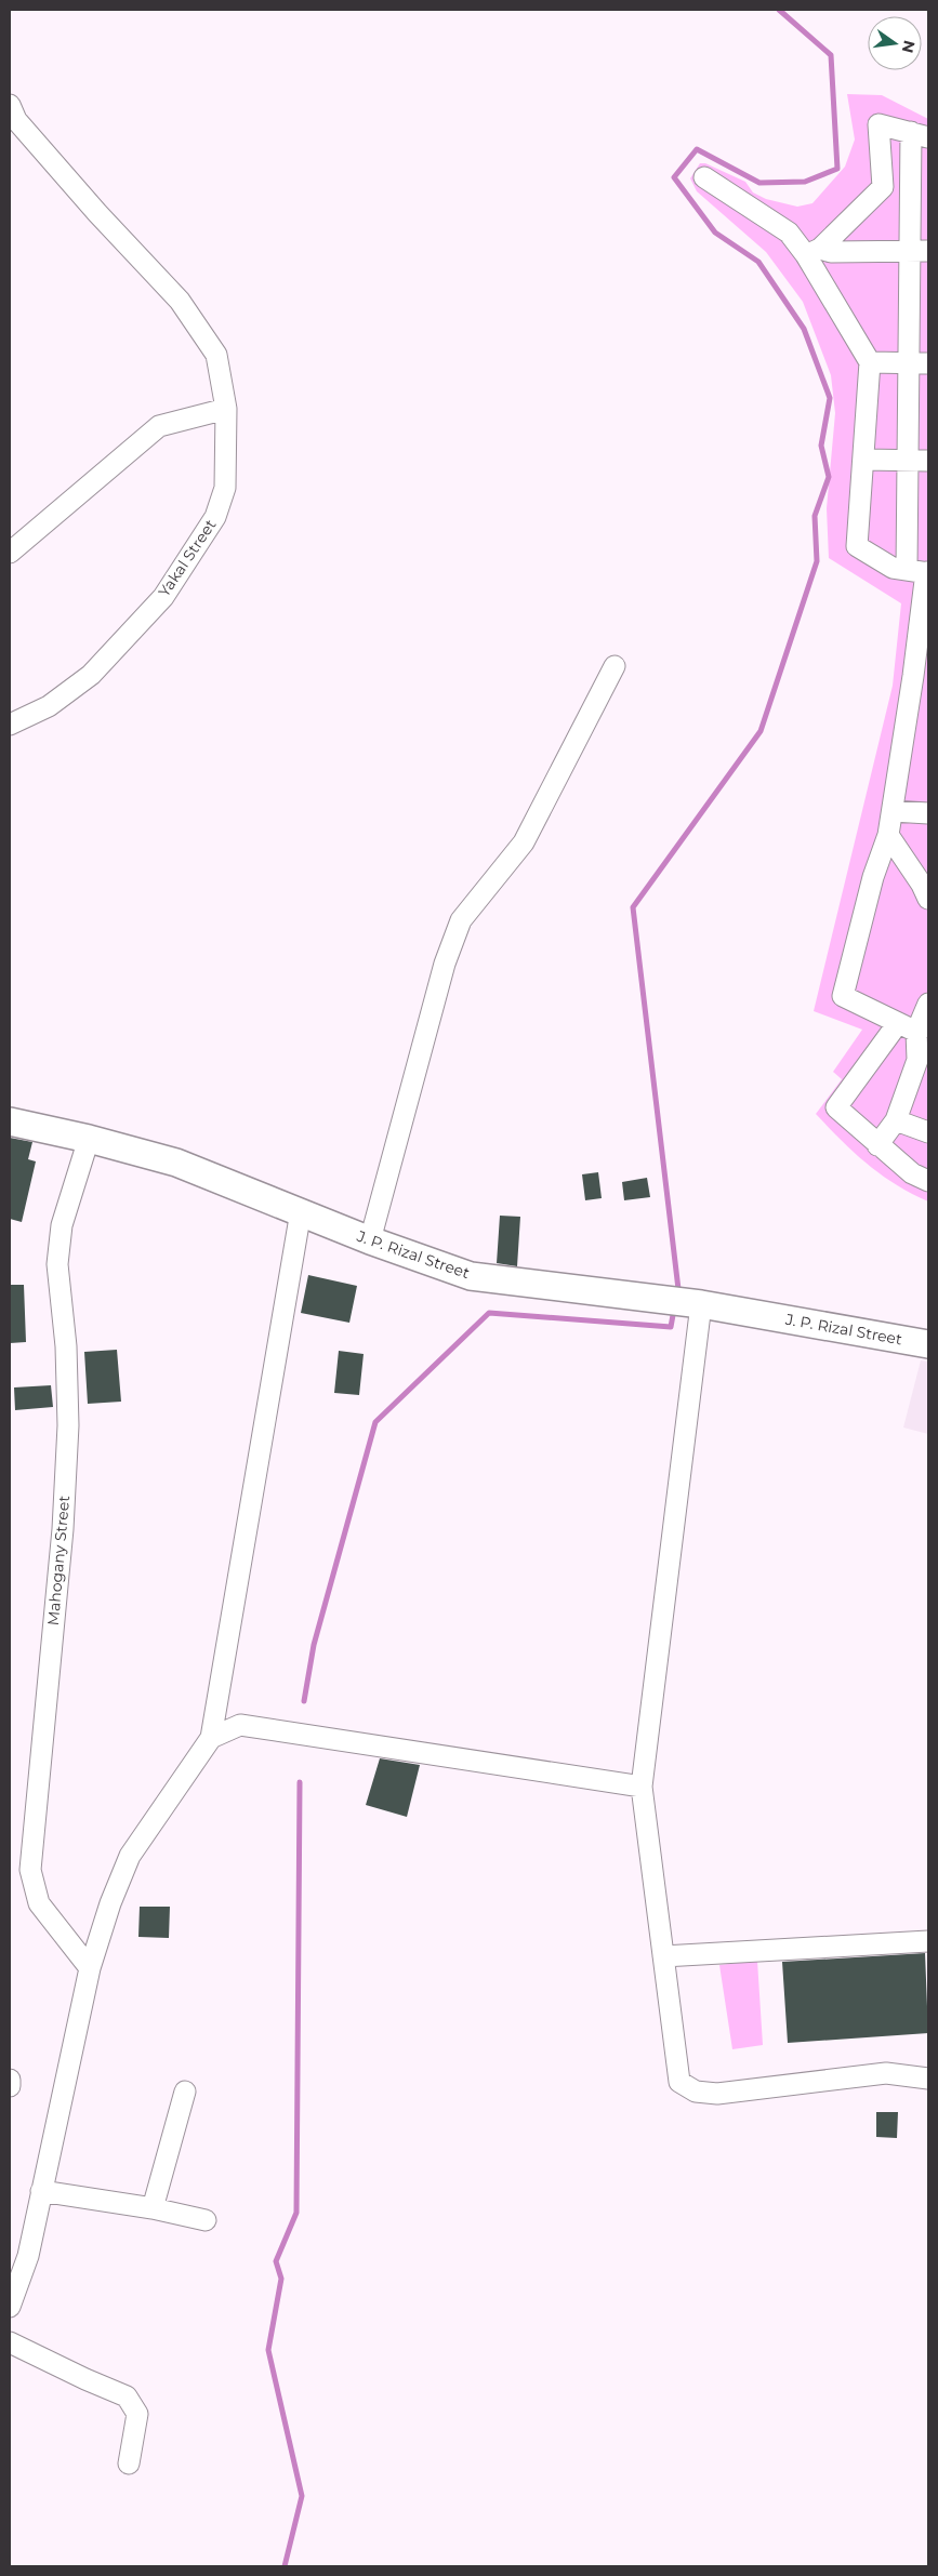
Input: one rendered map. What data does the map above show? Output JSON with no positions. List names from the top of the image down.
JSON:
{
  "streets": {
    "main road": ["J. P. Rizal Street"],
    "street": ["Yakal Street", "Mahogany Street"]
  },
  "crossings": [
    ["J. P. Rizal Street", "Mahogany Street"]
  ],
  "north": "right"
}
